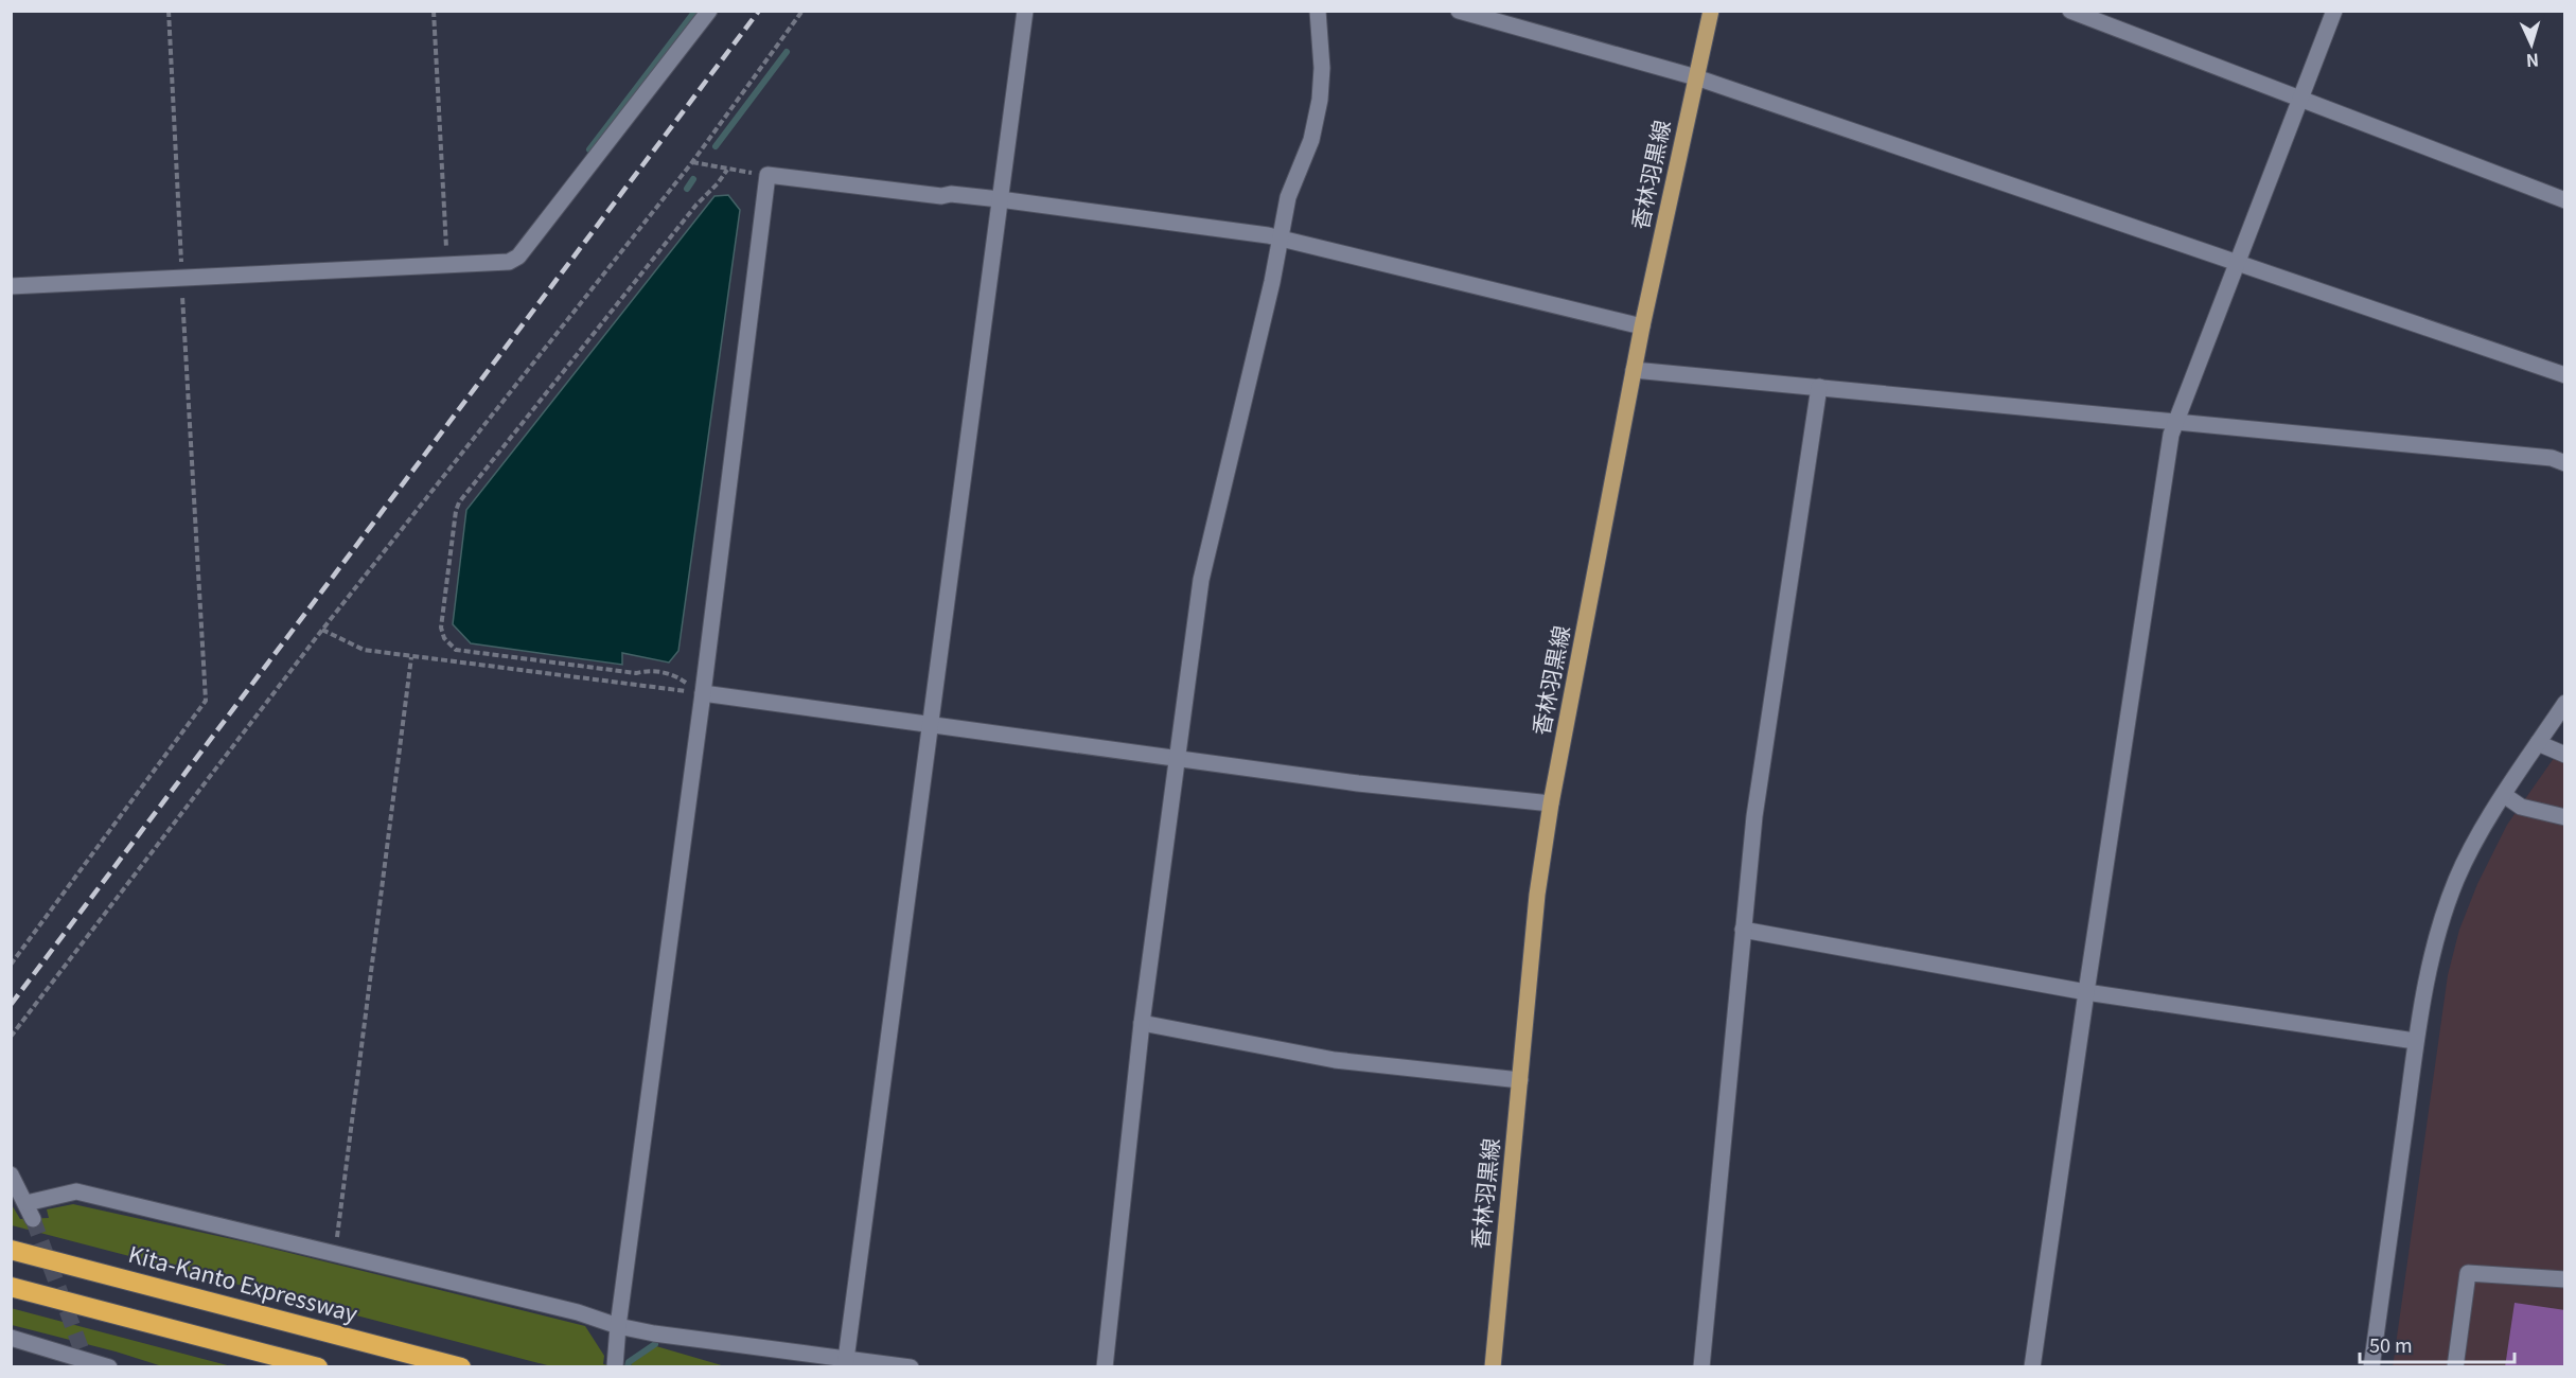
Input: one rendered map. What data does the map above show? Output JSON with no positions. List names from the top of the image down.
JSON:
{
  "streets": {
    "highway": ["Kita-Kanto Expressway"],
    "main road": ["香林羽黒線"]
  },
  "scale_bar": "50 m",
  "north": "bottom"
}
